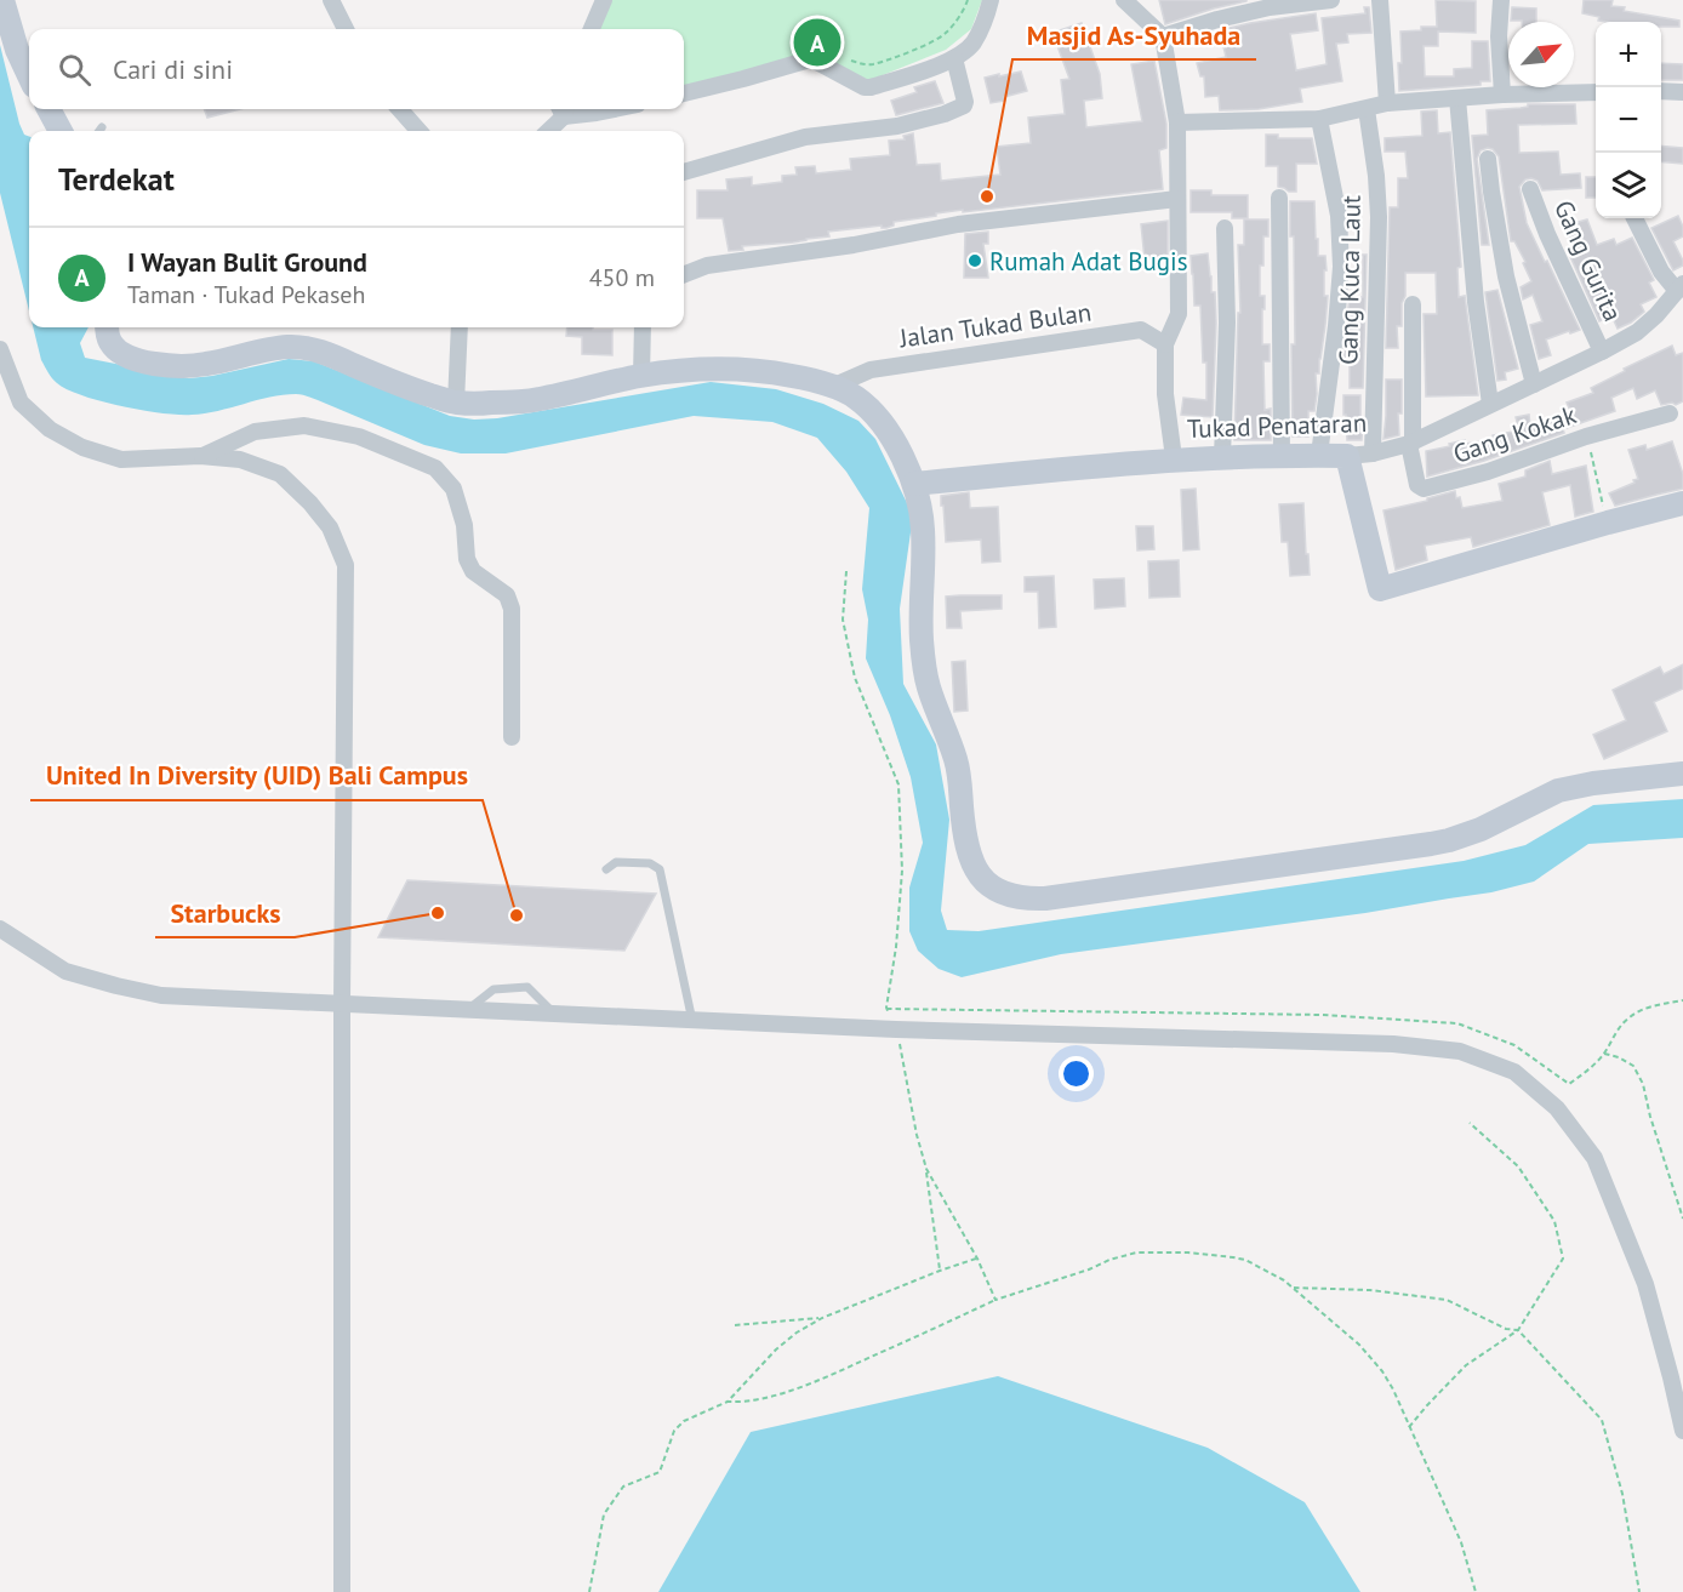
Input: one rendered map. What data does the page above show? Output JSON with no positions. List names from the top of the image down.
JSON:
{
  "streets": {
    "street": [
      "Gang Gurita",
      "Gang Kuca Laut",
      "Jalan Tukad Bulan",
      "Tukad Penataran",
      "Gang Kokak"
    ]
  },
  "crossings": [
    ["Gang Gurita", "Tukad Penataran"],
    ["Gang Kuca Laut", "Tukad Penataran"],
    ["Tukad Penataran", "Gang Kokak"]
  ],
  "places": [
    "Masjid As-Syuhada",
    "Rumah Adat Bugis",
    "Starbucks",
    "United In Diversity (UID) Bali Campus"
  ],
  "north": "top right",
  "page": {
    "pins": "A",
    "map_buttons": ["+", "−"],
    "search": "Cari di sini",
    "heading": "Terdekat",
    "list": [
      {
        "mark": "A",
        "name": "I Wayan Bulit Ground",
        "note": "Taman · Tukad Pekaseh",
        "value": "450 m"
      }
    ]
  }
}
